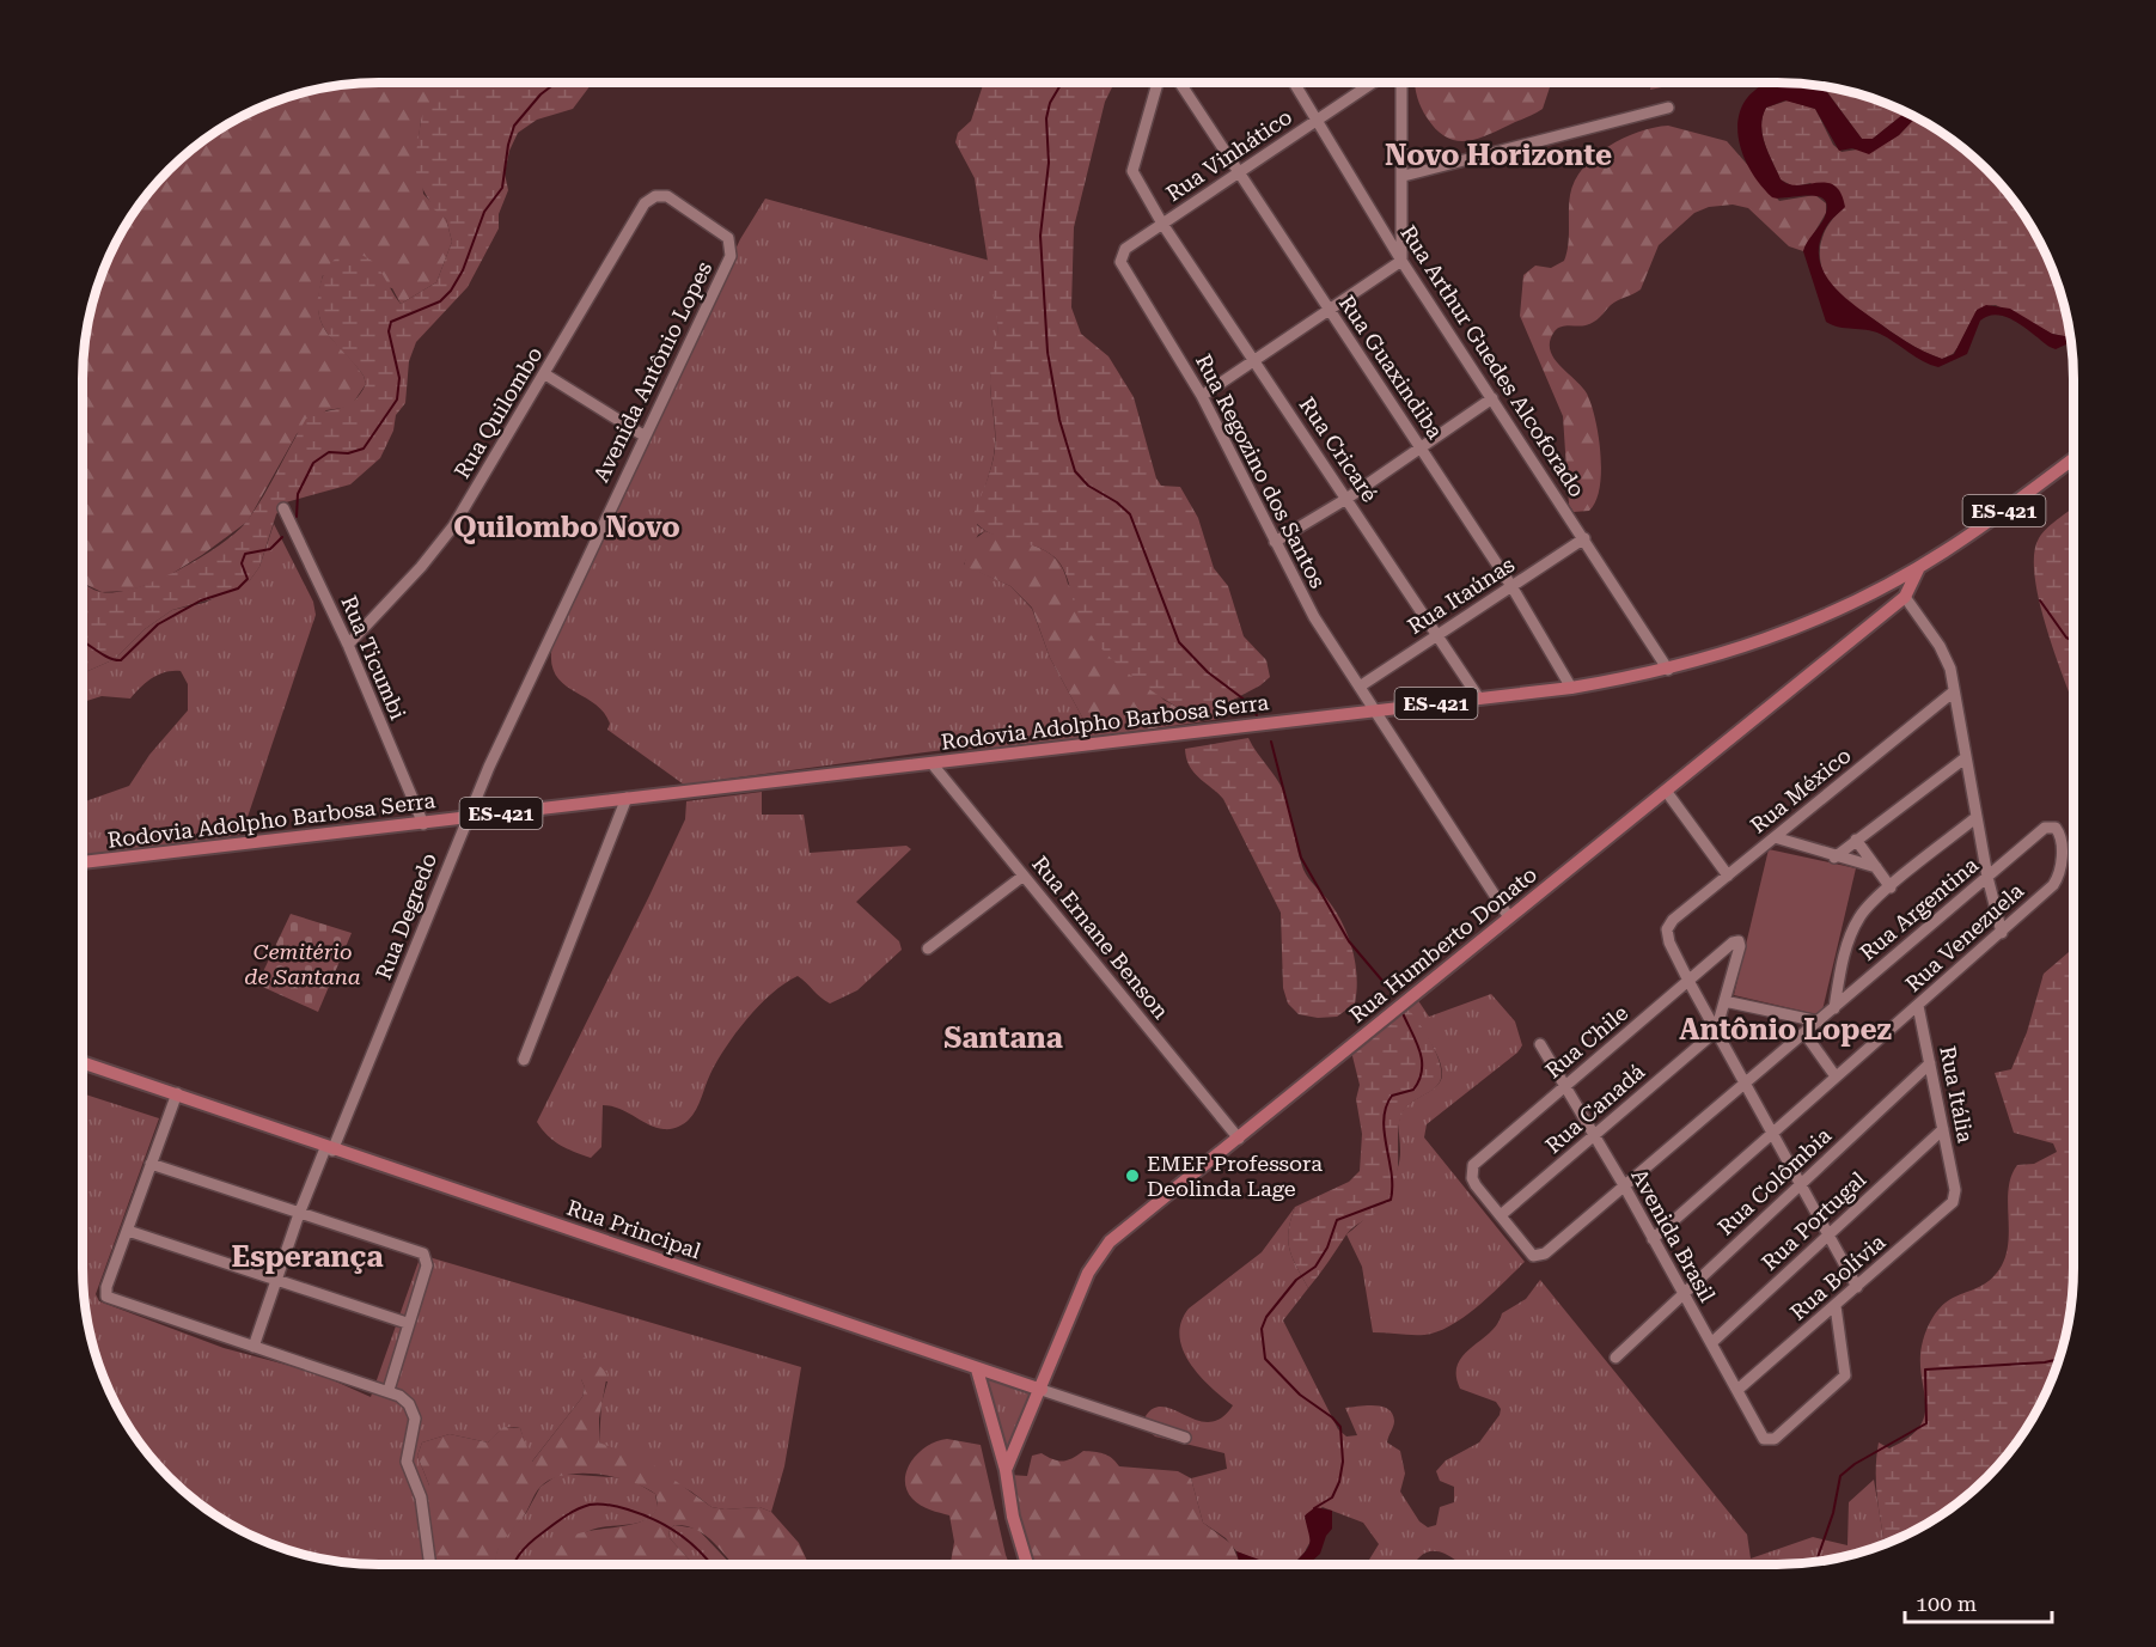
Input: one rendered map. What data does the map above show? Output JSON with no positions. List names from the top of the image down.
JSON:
{
  "streets": {
    "main road": [
      "ES-421",
      "Rodovia Adolpho Barbosa Serra",
      "Rua Humberto Donato",
      "Rua Principal"
    ],
    "street": [
      "Rua Vinhático",
      "Rua Arthur Guedes Alcoforado",
      "Rua Guaxindiba",
      "Avenida Antônio Lopes",
      "Rua Quilombo",
      "Rua Cricaré",
      "Rua Regozino dos Santos",
      "Rua Itaúnas",
      "Rua Ticumbi",
      "Rua México",
      "Rua Argentina",
      "Rua Degredo",
      "Rua Ernane Benson",
      "Rua Venezuela",
      "Rua Chile",
      "Rua Itália",
      "Rua Canadá",
      "Rua Colômbia",
      "Rua Portugal",
      "Avenida Brasil",
      "Rua Bolívia"
    ]
  },
  "crossings": [
    ["Rua Vinhático", "Rua Arthur Guedes Alcoforado"],
    ["Rua Vinhático", "Rua Guaxindiba"],
    ["Rua Vinhático", "Rua Cricaré"],
    ["Rua Vinhático", "Rua Regozino dos Santos"],
    ["Rua Arthur Guedes Alcoforado", "Rua Itaúnas"],
    ["Rua Arthur Guedes Alcoforado", "Rodovia Adolpho Barbosa Serra"],
    ["Rua Guaxindiba", "Rua Itaúnas"],
    ["Rua Guaxindiba", "Rodovia Adolpho Barbosa Serra"],
    ["Avenida Antônio Lopes", "Rua Quilombo"],
    ["Avenida Antônio Lopes", "Rodovia Adolpho Barbosa Serra"],
    ["Avenida Antônio Lopes", "Rua Degredo"],
    ["Rua Quilombo", "Rua Ticumbi"],
    ["Rua Cricaré", "Rua Itaúnas"],
    ["Rua Cricaré", "Rodovia Adolpho Barbosa Serra"],
    ["Rua Regozino dos Santos", "Rua Itaúnas"],
    ["Rua Regozino dos Santos", "Rodovia Adolpho Barbosa Serra"],
    ["Rua Regozino dos Santos", "Rua Humberto Donato"],
    ["Rua Ticumbi", "Rodovia Adolpho Barbosa Serra"],
    ["Rodovia Adolpho Barbosa Serra", "Rua Degredo"],
    ["Rodovia Adolpho Barbosa Serra", "Rua Ernane Benson"],
    ["Rodovia Adolpho Barbosa Serra", "Rua Humberto Donato"],
    ["Rua México", "Rua Chile"],
    ["Rua Argentina", "Rua Venezuela"],
    ["Rua Argentina", "Rua Chile"],
    ["Rua Argentina", "Rua Canadá"],
    ["Rua Argentina", "Avenida Brasil"],
    ["Rua Degredo", "Rua Principal"],
    ["Rua Ernane Benson", "Rua Humberto Donato"],
    ["Rua Venezuela", "Rua Itália"],
    ["Rua Venezuela", "Avenida Brasil"],
    ["Rua Humberto Donato", "Rua Principal"],
    ["Rua Chile", "Rua Canadá"],
    ["Rua Chile", "Avenida Brasil"],
    ["Rua Itália", "Rua Colômbia"],
    ["Rua Itália", "Rua Portugal"],
    ["Rua Itália", "Rua Bolívia"],
    ["Rua Canadá", "Avenida Brasil"],
    ["Rua Colômbia", "Avenida Brasil"],
    ["Rua Portugal", "Avenida Brasil"],
    ["Avenida Brasil", "Rua Bolívia"]
  ],
  "districts": [
    "Novo Horizonte",
    "Quilombo Novo",
    "Antônio Lopez",
    "Santana",
    "Esperança"
  ],
  "parks": ["Cemitério de Santana"],
  "places": ["EMEF Professora Deolinda Lage"],
  "scale_bar": "100 m"
}
